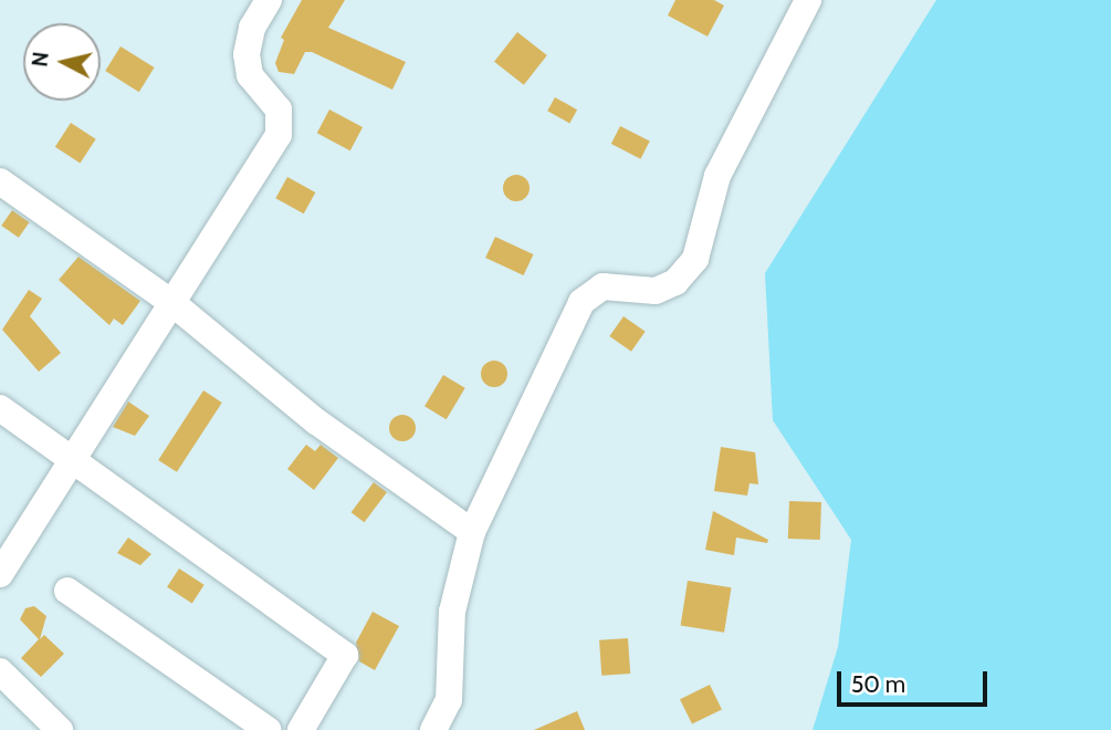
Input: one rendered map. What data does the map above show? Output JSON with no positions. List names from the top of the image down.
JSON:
{
  "scale_bar": "50 m",
  "north": "left"
}
